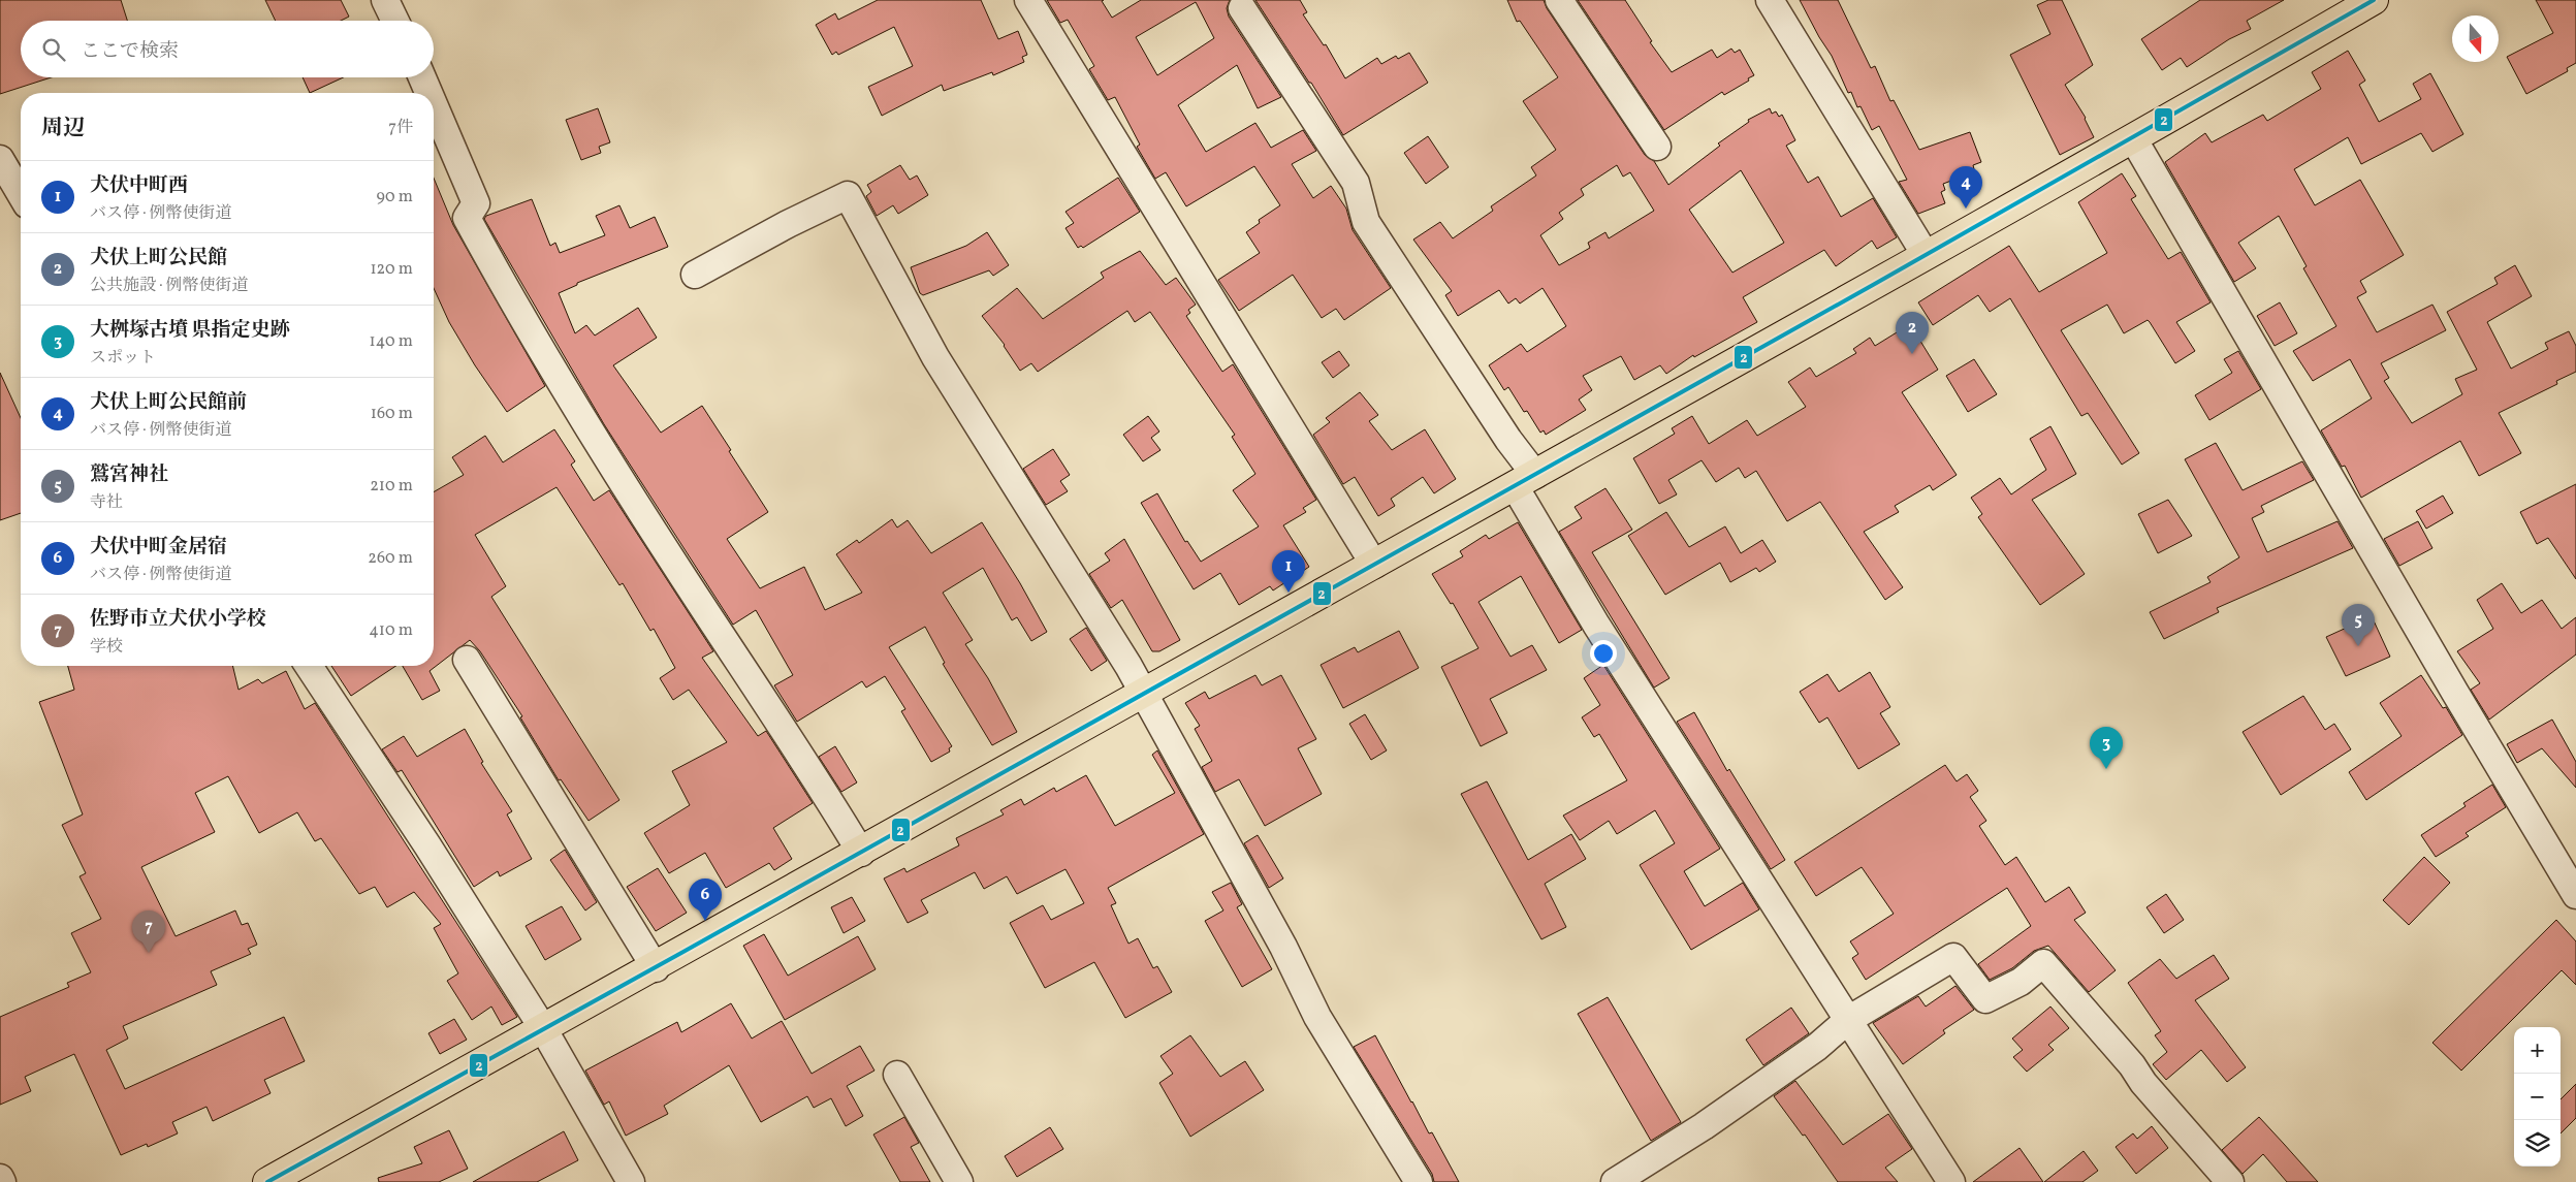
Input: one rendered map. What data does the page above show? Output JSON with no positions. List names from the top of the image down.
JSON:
{
  "lines": ["transit line 2"],
  "north": "bottom",
  "page": {
    "search": "ここで検索",
    "heading": ["周辺", "7件"],
    "list": [
      {
        "mark": "1",
        "name": "犬伏中町西",
        "note": "バス停 · 例幣使街道",
        "value": "90 m"
      },
      {
        "mark": "2",
        "name": "犬伏上町公民館",
        "note": "公共施設 · 例幣使街道",
        "value": "120 m"
      },
      {
        "mark": "3",
        "name": "大桝塚古墳 県指定史跡",
        "note": "スポット",
        "value": "140 m"
      },
      {
        "mark": "4",
        "name": "犬伏上町公民館前",
        "note": "バス停 · 例幣使街道",
        "value": "160 m"
      },
      {
        "mark": "5",
        "name": "鷲宮神社",
        "note": "寺社",
        "value": "210 m"
      },
      {
        "mark": "6",
        "name": "犬伏中町金居宿",
        "note": "バス停 · 例幣使街道",
        "value": "260 m"
      },
      {
        "mark": "7",
        "name": "佐野市立犬伏小学校",
        "note": "学校",
        "value": "410 m"
      }
    ],
    "pins": [
      "4",
      "2",
      "1",
      "5",
      "3",
      "6",
      "7"
    ],
    "map_buttons": ["+", "−"]
  }
}
